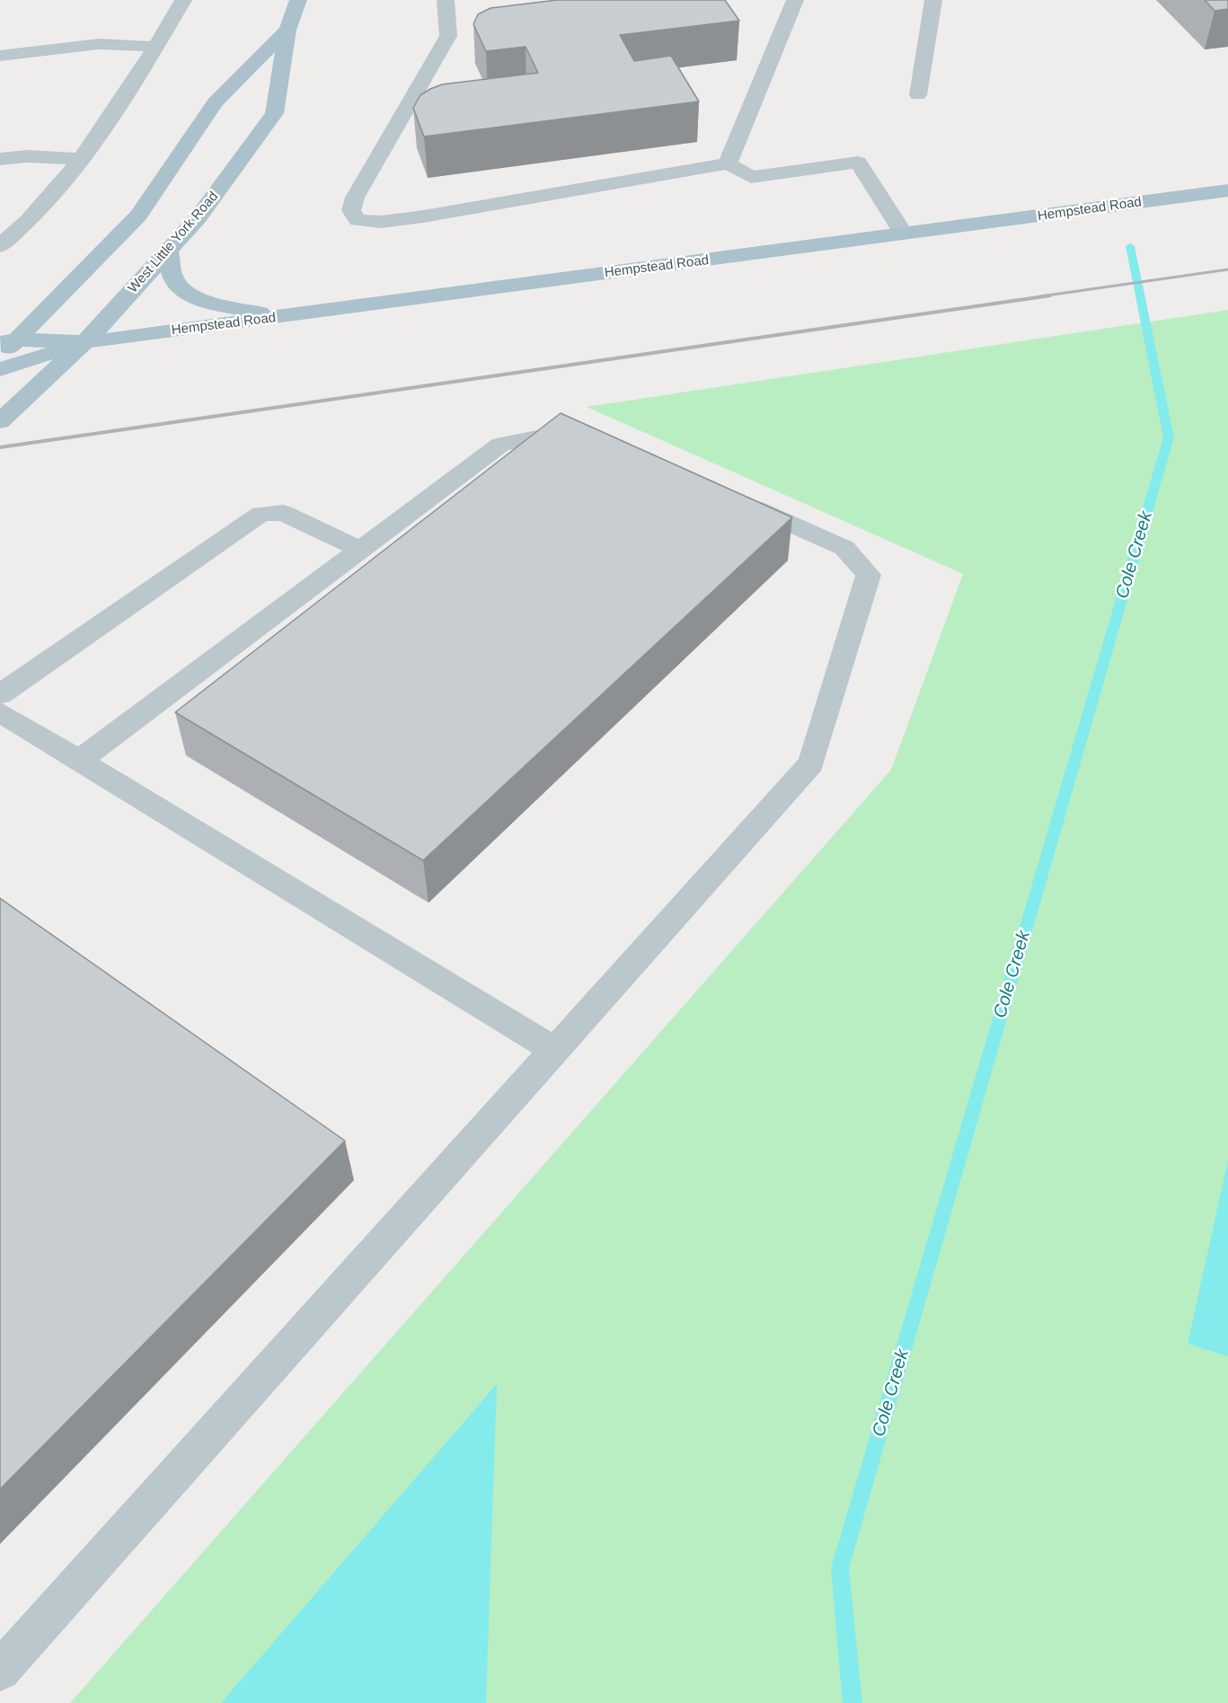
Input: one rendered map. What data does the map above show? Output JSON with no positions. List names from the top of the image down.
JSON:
{
  "streets": {
    "main road": ["Hempstead Road", "West Little York Road"]
  },
  "crossings": [
    ["Hempstead Road", "West Little York Road"]
  ],
  "water": ["Cole Creek"]
}
